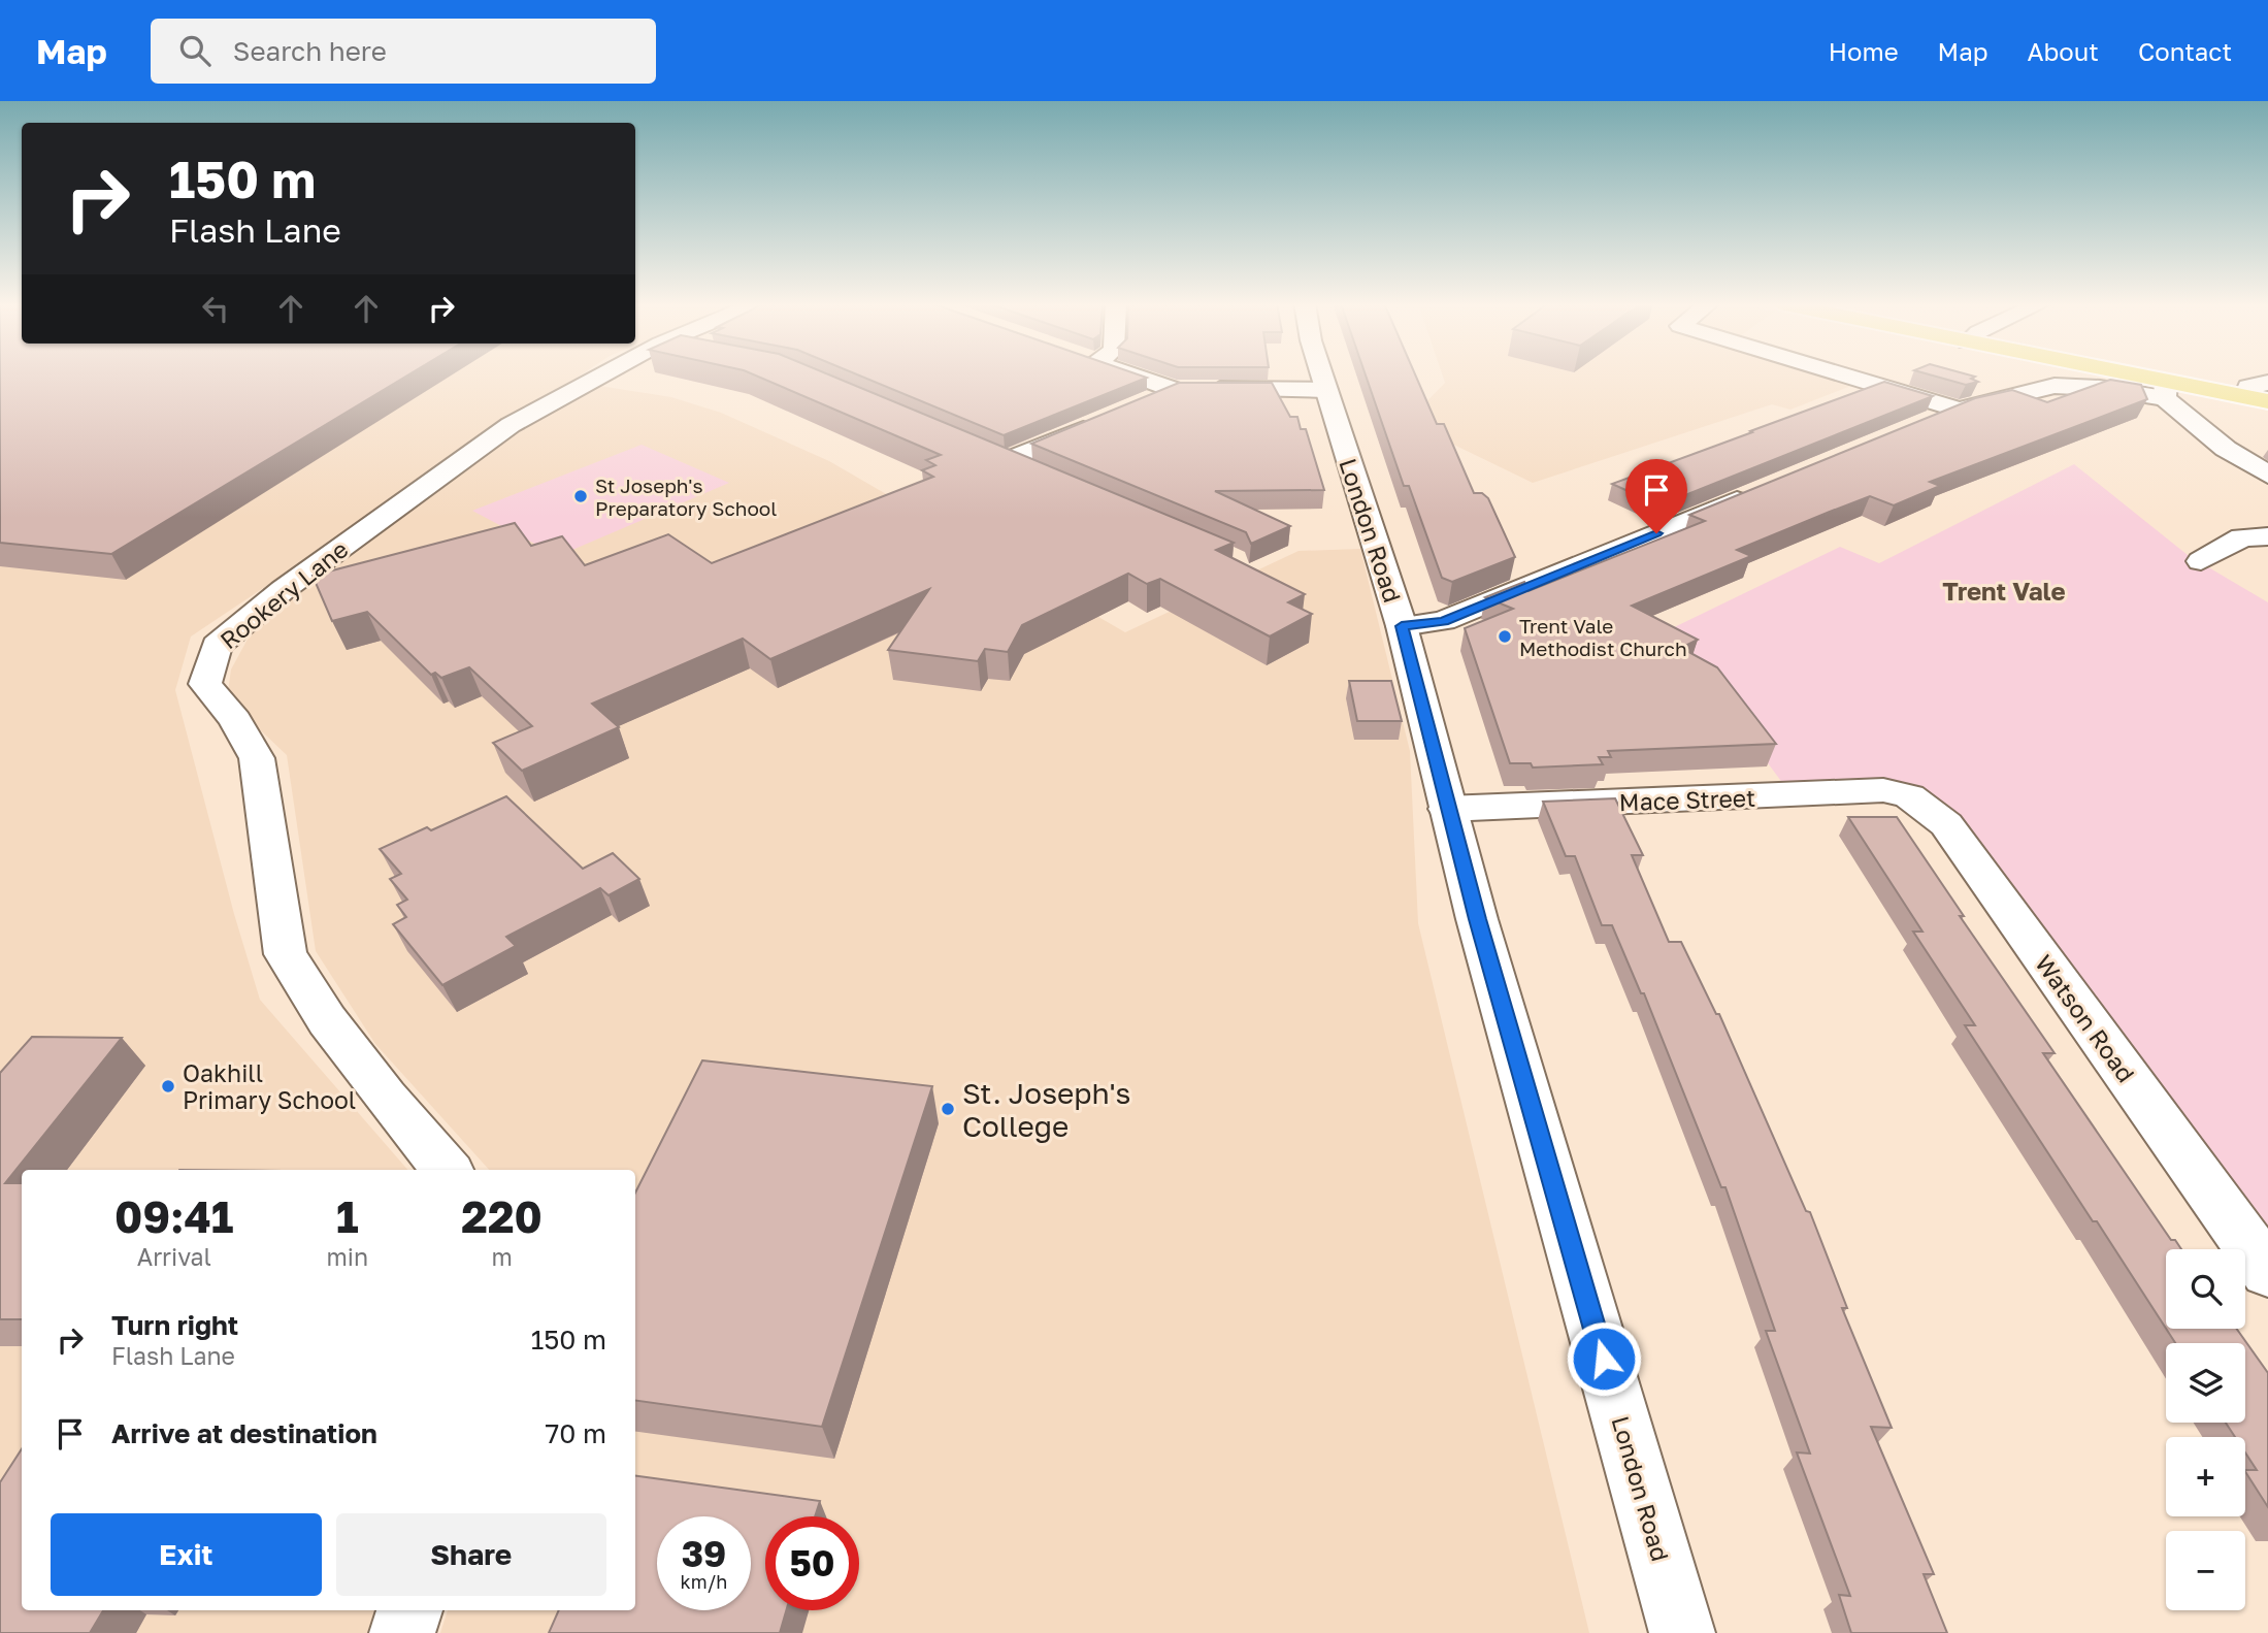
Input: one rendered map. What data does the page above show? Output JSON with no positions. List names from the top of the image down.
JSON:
{
  "streets": {
    "street": [
      "London Road",
      "Rookery Lane",
      "Mace Street",
      "Watson Road"
    ]
  },
  "crossings": [
    ["London Road", "Mace Street"],
    ["Mace Street", "Watson Road"]
  ],
  "districts": ["Trent Vale"],
  "places": [
    "St Joseph's Preparatory School",
    "Trent Vale Methodist Church",
    "Oakhill Primary School",
    "St. Joseph's College"
  ],
  "page": {
    "header": "Map",
    "search": "Search here",
    "nav": [
      "Home",
      "Map",
      "About",
      "Contact"
    ],
    "turn": ["150 m", "Flash Lane"],
    "eta": [
      "09:41",
      "Arrival",
      "1",
      "min",
      "220",
      "m"
    ],
    "map_buttons": ["+", "−"],
    "list": [
      {
        "name": "Turn right",
        "note": "Flash Lane",
        "value": "150 m"
      },
      {
        "name": "Arrive at destination",
        "value": "70 m"
      }
    ],
    "buttons": ["Exit", "Share"],
    "speed": "39 km/h",
    "limit": "50"
  }
}
